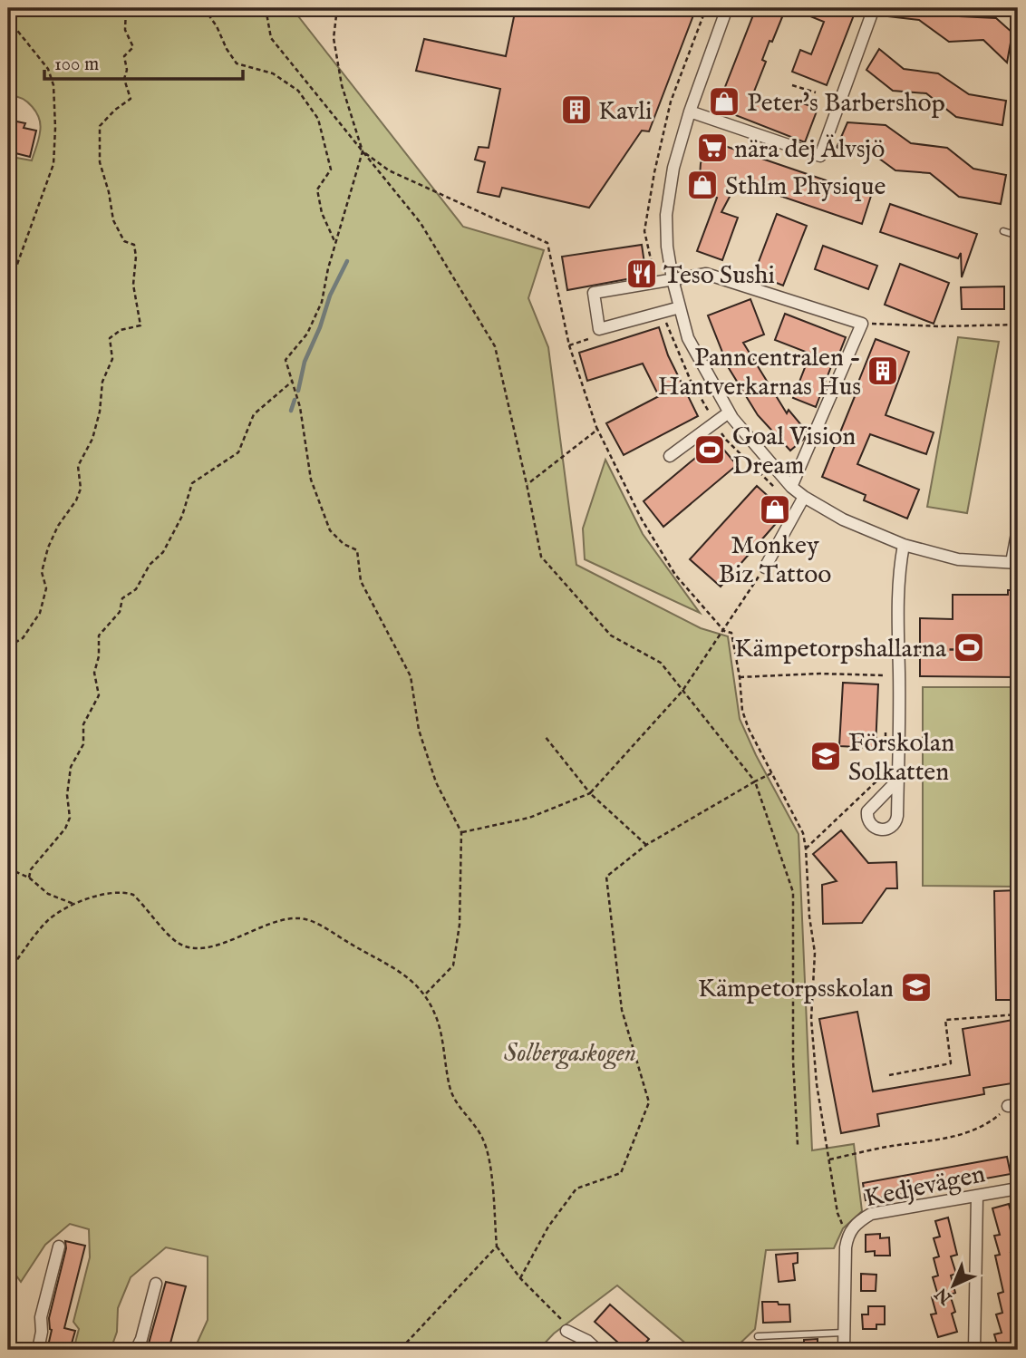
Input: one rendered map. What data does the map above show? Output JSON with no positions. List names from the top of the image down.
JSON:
{
  "streets": {
    "street": ["Kedjevägen"]
  },
  "parks": ["Solbergaskogen"],
  "places": {
    "shop": ["Peter's Barbershop", "Sthlm Physique", "Monkey Biz Tattoo"],
    "building": ["Kavli", "Panncentralen - Hantverkarnas Hus"],
    "supermarket": ["nära dej Älvsjö"],
    "restaurant": ["Teso Sushi"],
    "sports": ["Goal Vision Dream", "Kämpetorpshallarna"],
    "school or university": ["Förskolan Solkatten", "Kämpetorpsskolan"]
  },
  "scale_bar": "100 m",
  "north": "bottom left"
}
